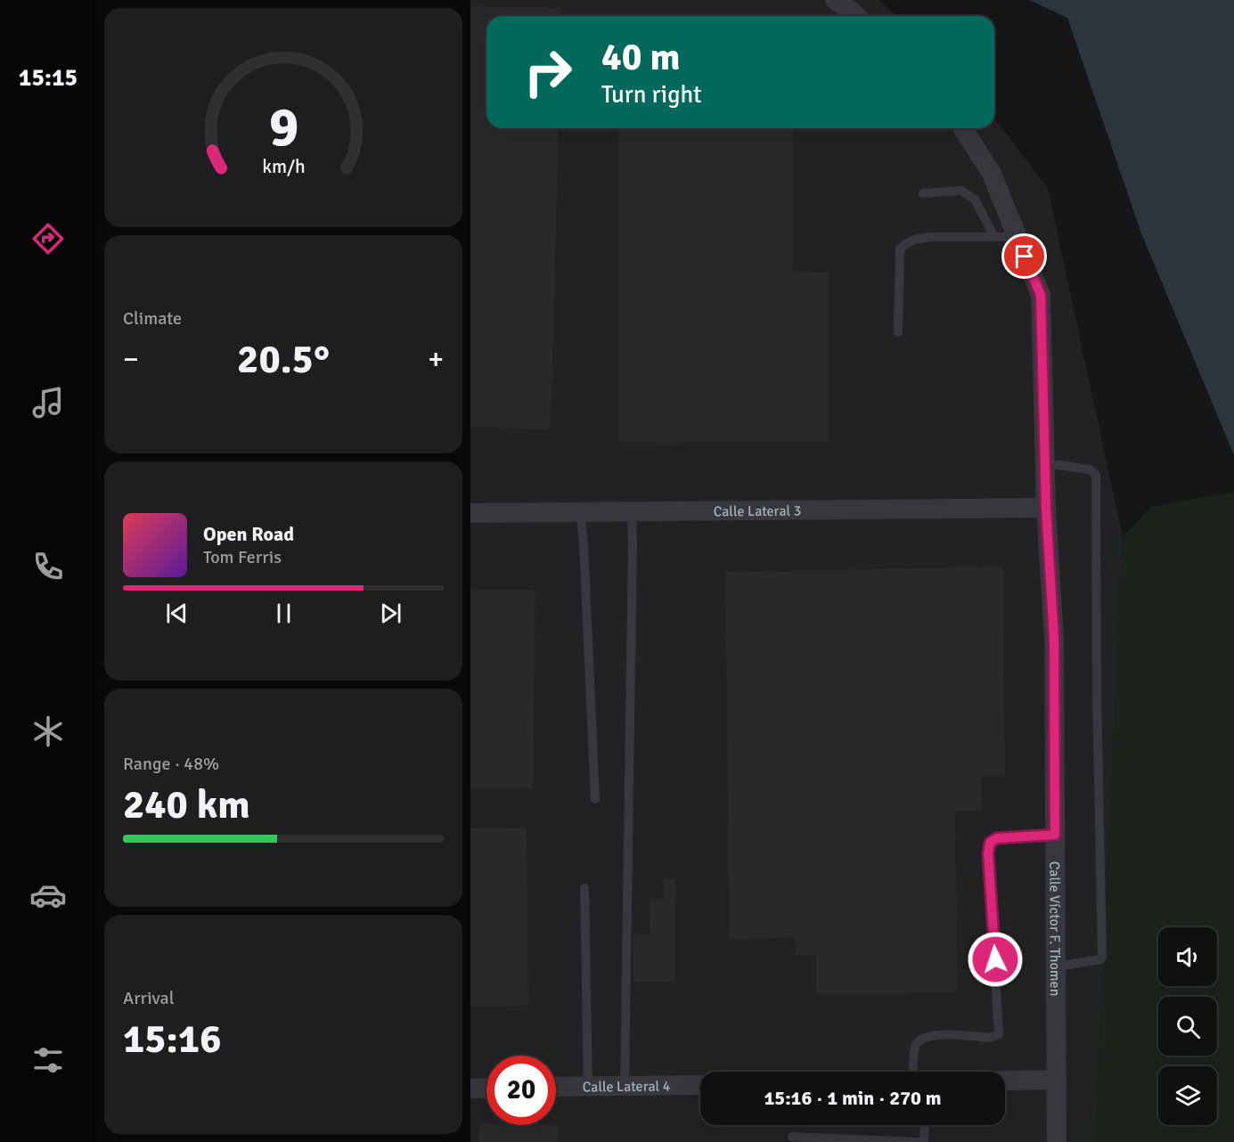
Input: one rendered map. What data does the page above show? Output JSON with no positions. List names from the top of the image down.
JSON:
{
  "streets": {
    "street": ["Calle Lateral 3", "Calle Víctor F. Thomen", "Calle Lateral 4"]
  },
  "crossings": [
    ["Calle Lateral 3", "Calle Víctor F. Thomen"]
  ],
  "page": {
    "tabs": "15:15",
    "turn": ["40 m", "Turn right"],
    "tile": [
      "Climate",
      ["Range · 48%", "240 km"],
      ["Arrival", "15:16"]
    ],
    "heat": ["−", "20.5°", "+"],
    "song": ["Open Road", "Tom Ferris"],
    "limit": "20",
    "trip": "15:16 · 1 min · 270 m",
    "gauge": ["9", "km/h"]
  }
}
